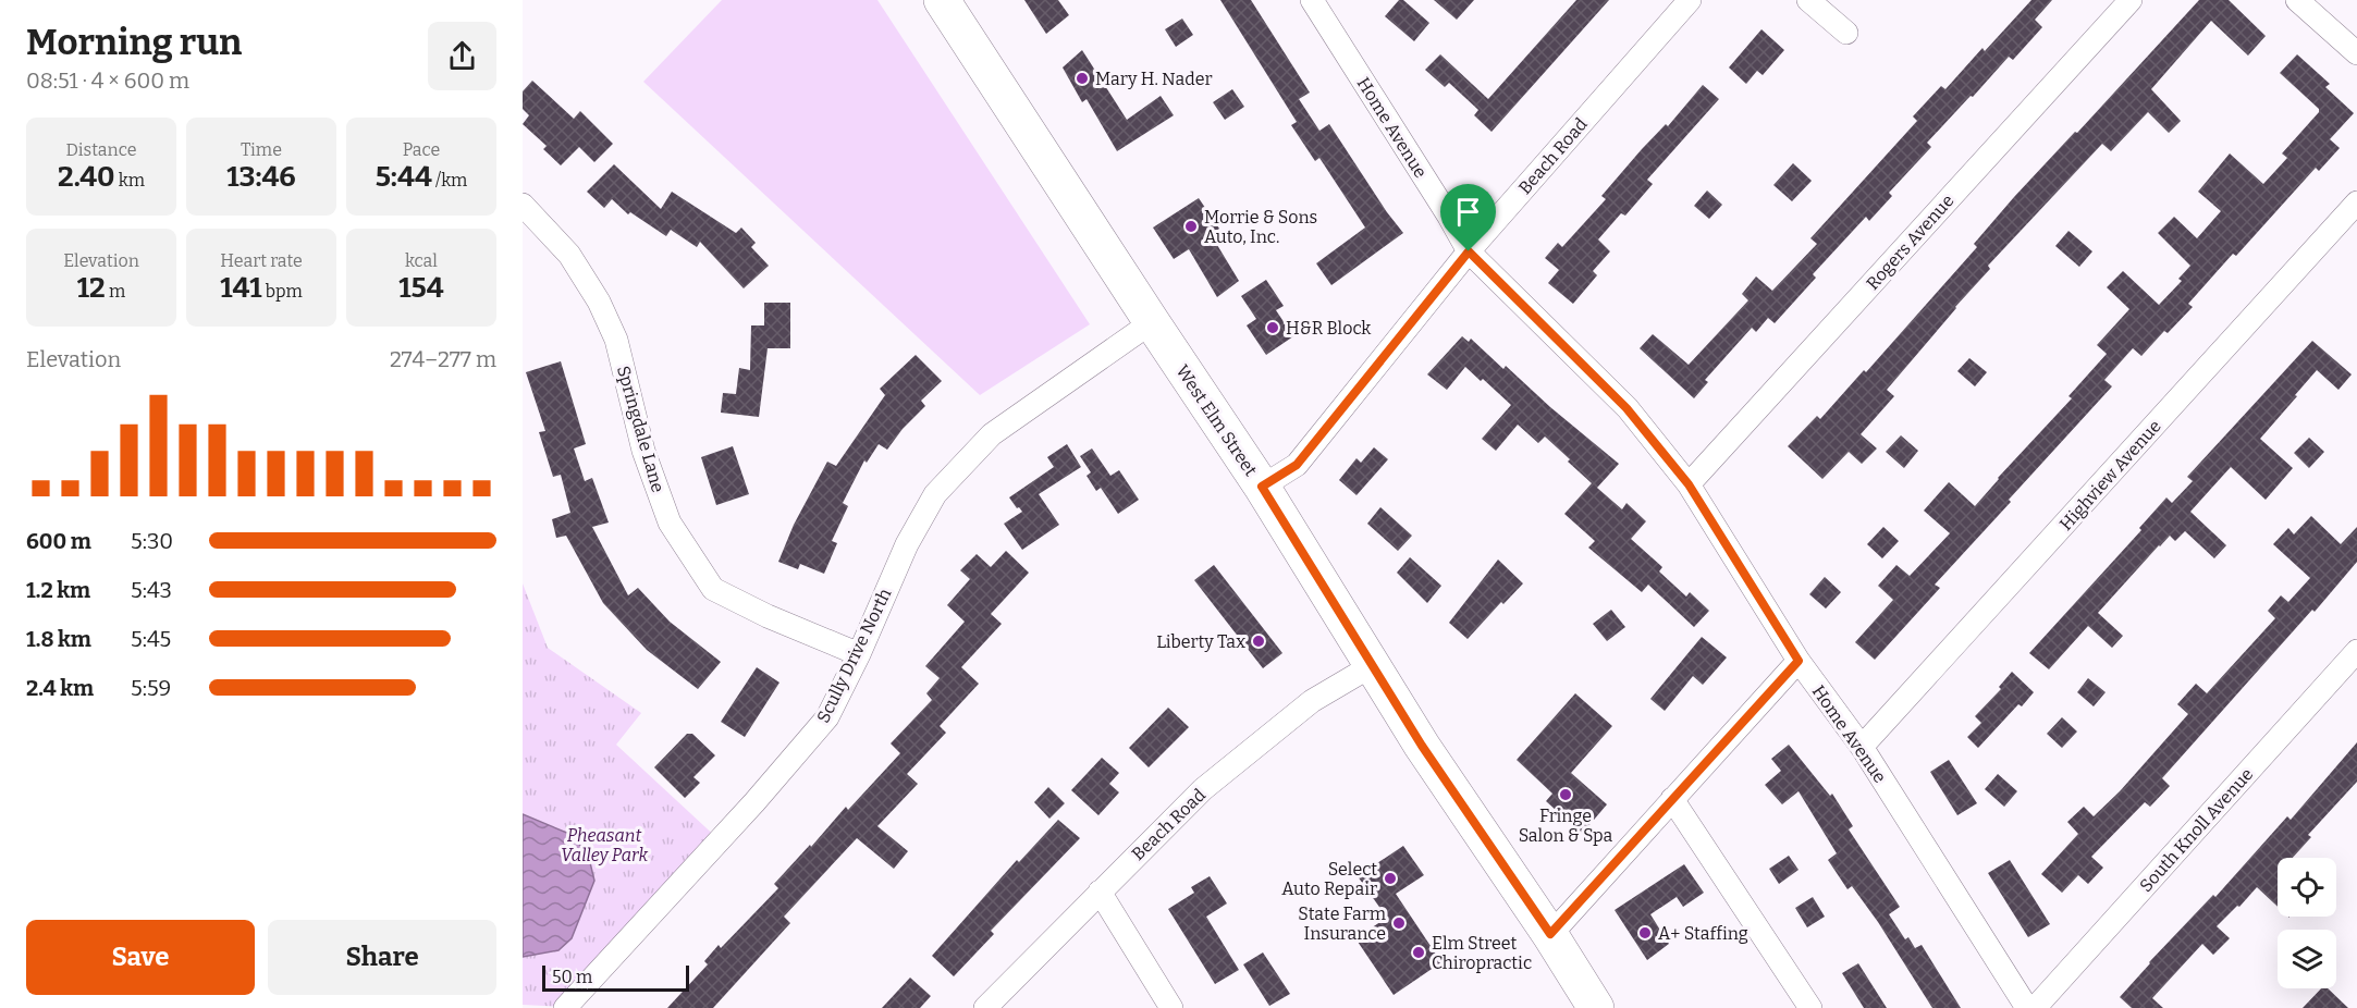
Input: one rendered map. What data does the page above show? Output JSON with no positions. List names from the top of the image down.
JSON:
{
  "streets": {
    "main road": ["West Elm Street"],
    "street": [
      "Home Avenue",
      "Beach Road",
      "Rogers Avenue",
      "Springdale Lane",
      "Highview Avenue",
      "Scully Drive North",
      "South Knoll Avenue"
    ]
  },
  "crossings": [
    ["Home Avenue", "Beach Road"],
    ["Home Avenue", "Rogers Avenue"],
    ["Home Avenue", "Highview Avenue"],
    ["Beach Road", "West Elm Street"],
    ["West Elm Street", "Scully Drive North"],
    ["Springdale Lane", "Scully Drive North"]
  ],
  "parks": ["Pheasant Valley Park"],
  "places": [
    "Mary H. Nader",
    "Morrie & Sons Auto, Inc.",
    "H&R Block",
    "Liberty Tax",
    "Fringe Salon & Spa",
    "Select Auto Repair",
    "State Farm Insurance",
    "A+ Staffing",
    "Elm Street Chiropractic"
  ],
  "scale_bar": "50 m",
  "page": {
    "heading": ["Morning run", "08:51 · 4 × 600 m"],
    "stats": [
      ["Distance", "2.40 km"],
      ["Time", "13:46"],
      ["Pace", "5:44 /km"],
      ["Elevation", "12 m"],
      ["Heart rate", "141 bpm"],
      ["kcal", "154"]
    ],
    "chart": ["Elevation", "274–277 m"],
    "list": [
      {
        "name": "600 m",
        "note": "5:30"
      },
      {
        "name": "1.2 km",
        "note": "5:43"
      },
      {
        "name": "1.8 km",
        "note": "5:45"
      },
      {
        "name": "2.4 km",
        "note": "5:59"
      }
    ],
    "buttons": ["Save", "Share"],
    "scale": "50 m"
  }
}
